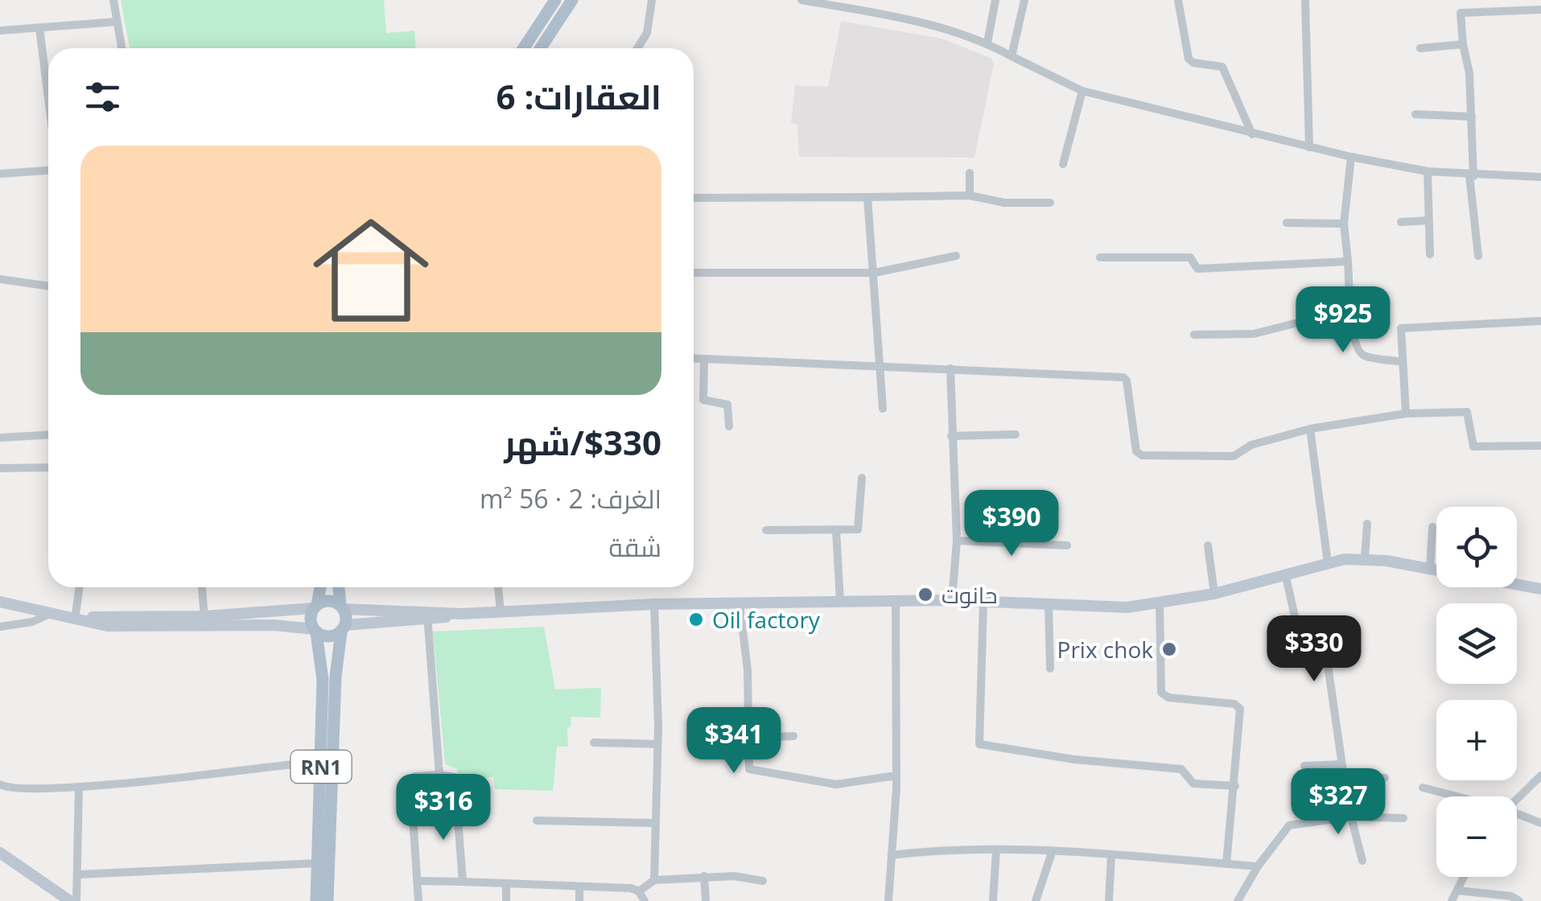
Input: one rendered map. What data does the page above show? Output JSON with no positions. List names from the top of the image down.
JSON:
{
  "streets": {
    "main road": ["RN1"]
  },
  "places": ["حانوت", "Oil factory", "Prix chok"],
  "page": {
    "heading": "العقارات: 6",
    "list": [
      {
        "name": "$330/شهر",
        "note": "الغرف: 2 · 56 m² · شقة"
      }
    ],
    "price": [
      "$925",
      "$390",
      "$330",
      "$341",
      "$327",
      "$316"
    ],
    "map_buttons": ["+", "−"]
  }
}
